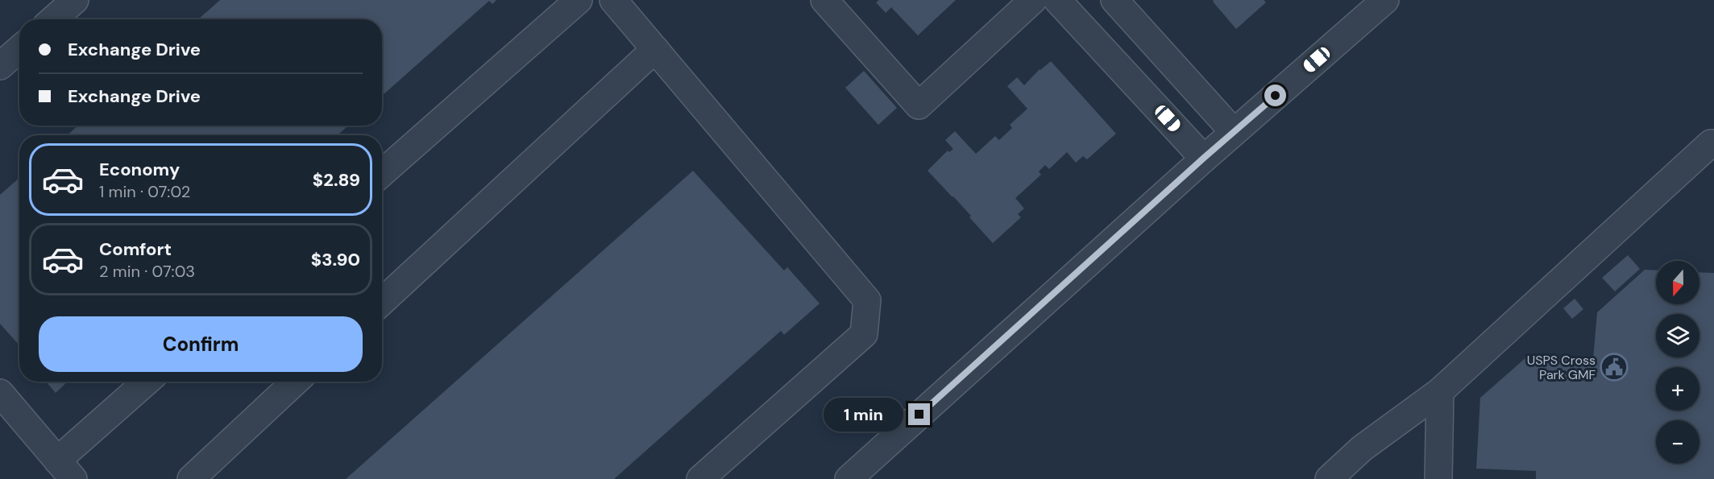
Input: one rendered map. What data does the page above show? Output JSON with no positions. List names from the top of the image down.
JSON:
{
  "places": {
    "public building": ["USPS Cross Park GMF"]
  },
  "north": "bottom",
  "page": {
    "banner": ["Exchange Drive", "Exchange Drive"],
    "list": [
      {
        "name": "Economy",
        "note": "1 min · 07:02",
        "value": "$2.89"
      },
      {
        "name": "Comfort",
        "note": "2 min · 07:03",
        "value": "$3.90"
      }
    ],
    "map_buttons": ["+", "−"],
    "buttons": "Confirm",
    "bubble": "1 min"
  }
}
